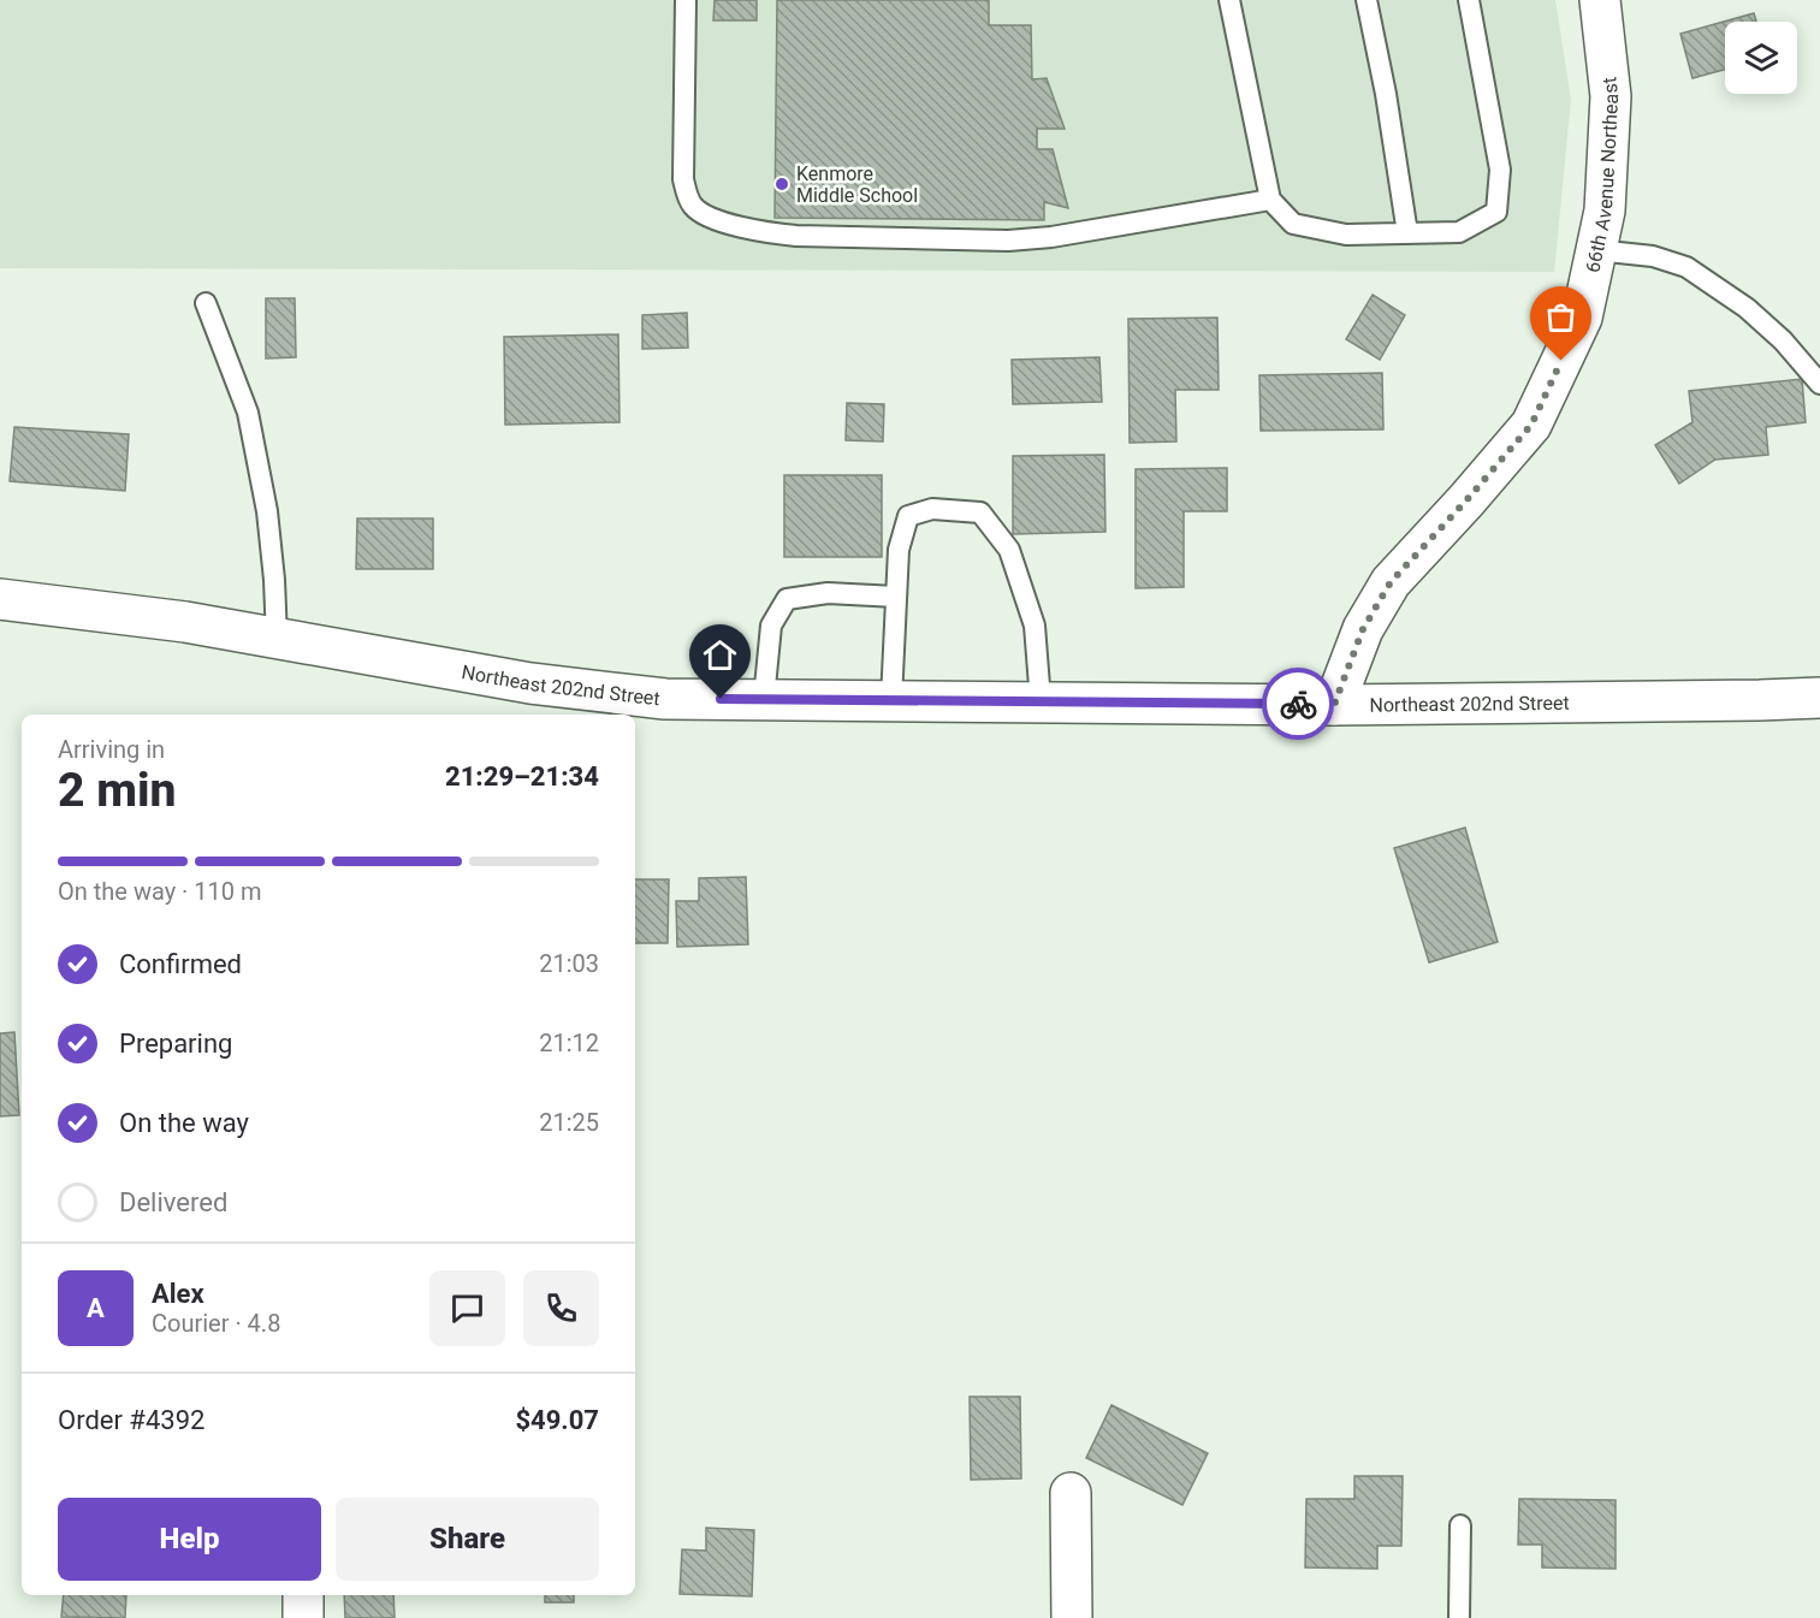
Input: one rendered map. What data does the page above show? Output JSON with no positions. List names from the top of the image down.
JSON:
{
  "streets": {
    "street": ["66th Avenue Northeast", "Northeast 202nd Street"]
  },
  "crossings": [
    ["66th Avenue Northeast", "Northeast 202nd Street"]
  ],
  "places": ["Kenmore Middle School"],
  "page": {
    "heading": ["2 min", "Arriving in", "21:29–21:34"],
    "panel": [
      "Alex",
      "Courier · 4.8",
      "Order #4392",
      "$49.07"
    ],
    "bar": "On the way · 110 m",
    "list": [
      ["Confirmed", "21:03"],
      ["Preparing", "21:12"],
      ["On the way", "21:25"],
      "Delivered"
    ],
    "round": "A",
    "buttons": ["Help", "Share"]
  }
}
